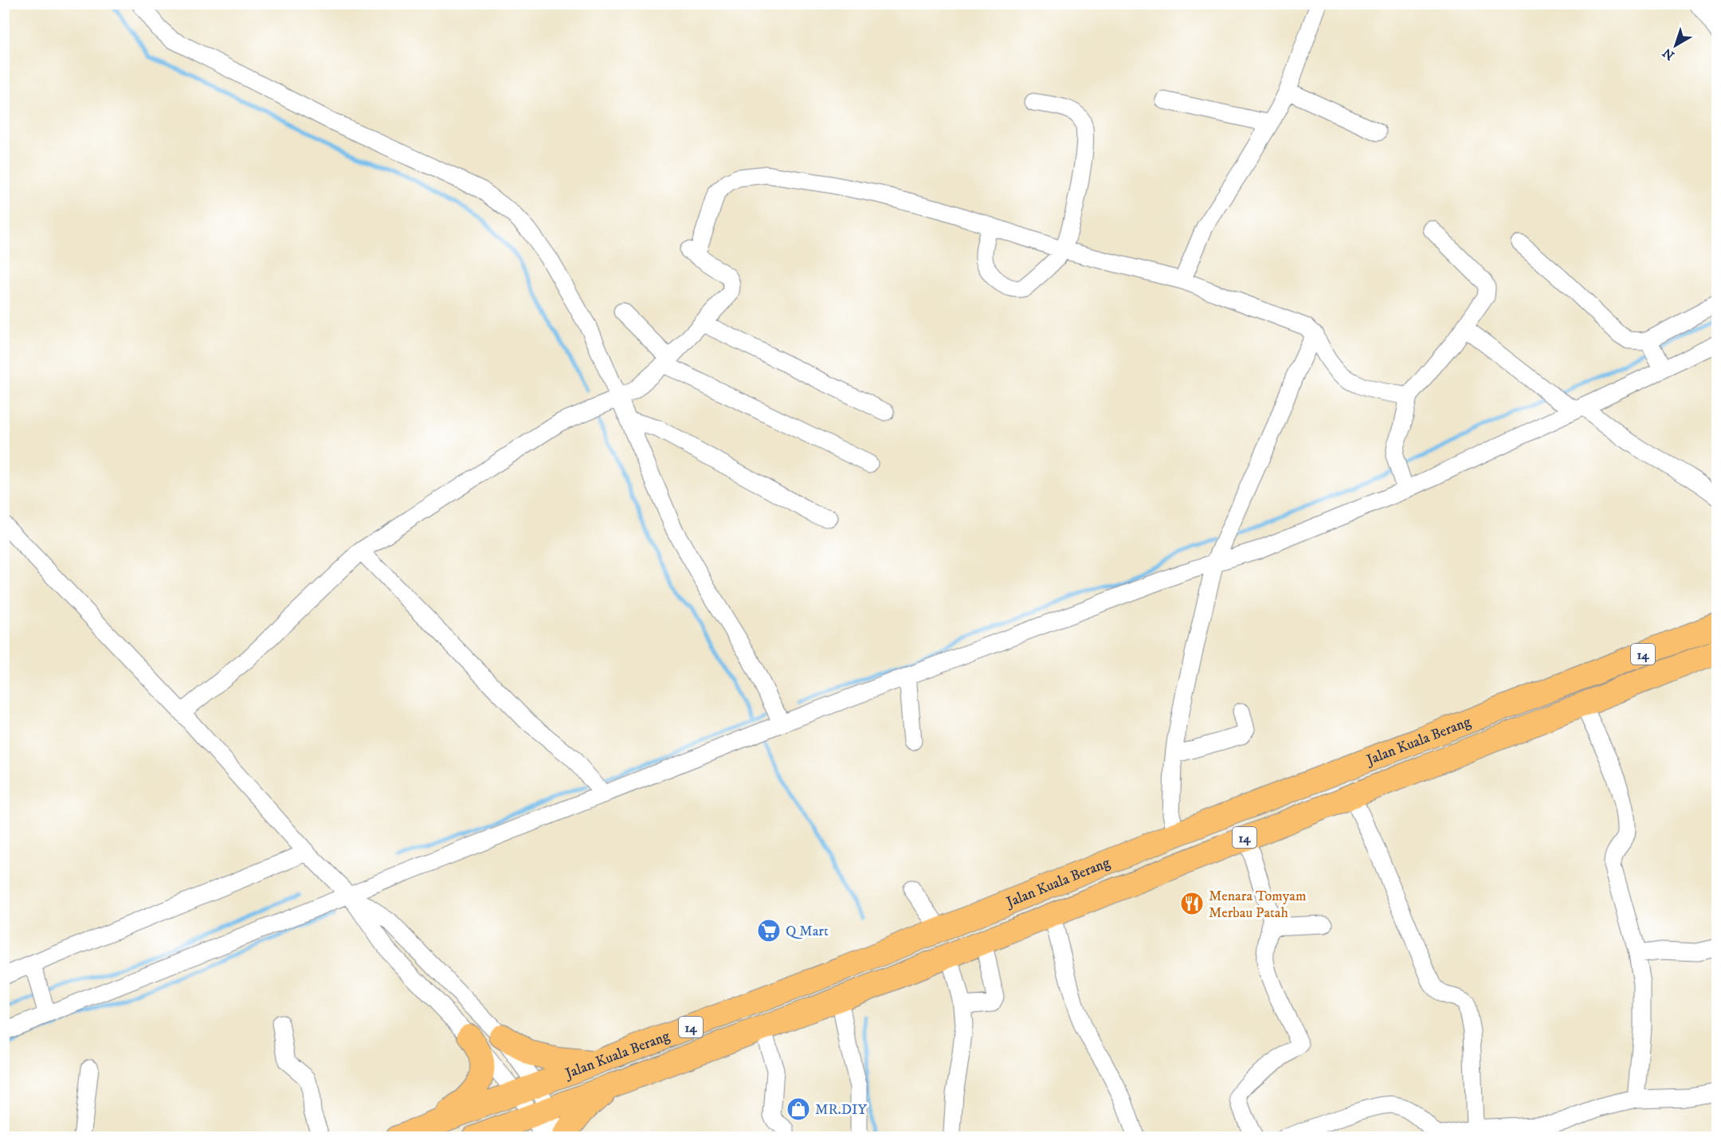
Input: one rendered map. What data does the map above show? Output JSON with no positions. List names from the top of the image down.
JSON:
{
  "streets": {
    "highway": ["14", "Jalan Kuala Berang"]
  },
  "places": {
    "restaurant": ["Menara Tomyam Merbau Patah"],
    "supermarket": ["Q Mart"],
    "shop": ["MR.DIY"]
  },
  "north": "bottom left"
}
